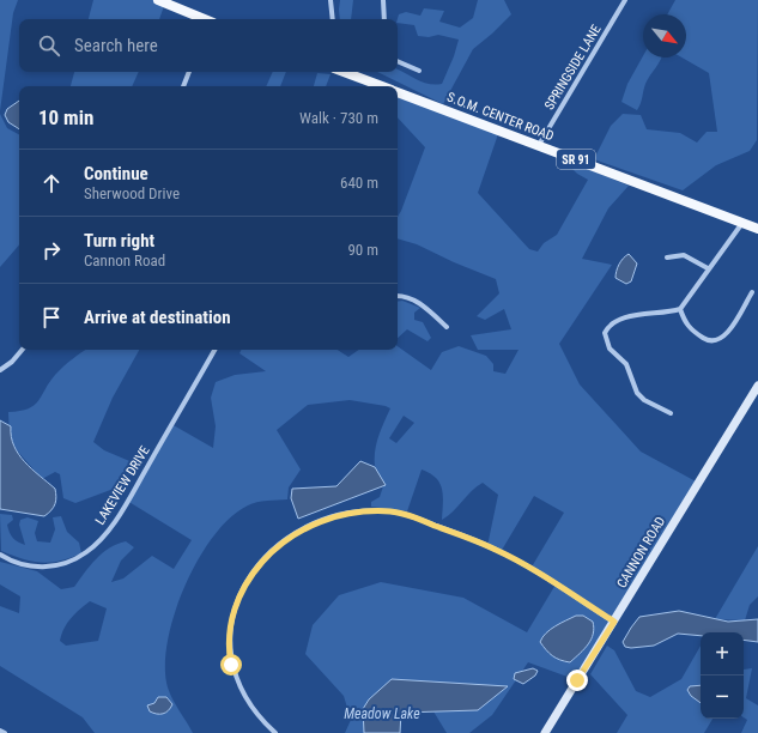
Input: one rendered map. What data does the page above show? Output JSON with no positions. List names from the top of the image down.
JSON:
{
  "streets": {
    "main road": ["S.O.M. CENTER ROAD", "SR 91", "CANNON ROAD"],
    "street": ["SPRINGSIDE LANE", "LAKEVIEW DRIVE"]
  },
  "crossings": [
    ["SPRINGSIDE LANE", "S.O.M. CENTER ROAD"]
  ],
  "water": ["Meadow Lake"],
  "north": "bottom right",
  "page": {
    "search": "Search here",
    "heading": ["10 min", "Walk · 730 m"],
    "list": [
      ["Continue", "Sherwood Drive", "640 m"],
      ["Turn right", "Cannon Road", "90 m"],
      "Arrive at destination"
    ],
    "map_buttons": ["+", "−"]
  }
}
